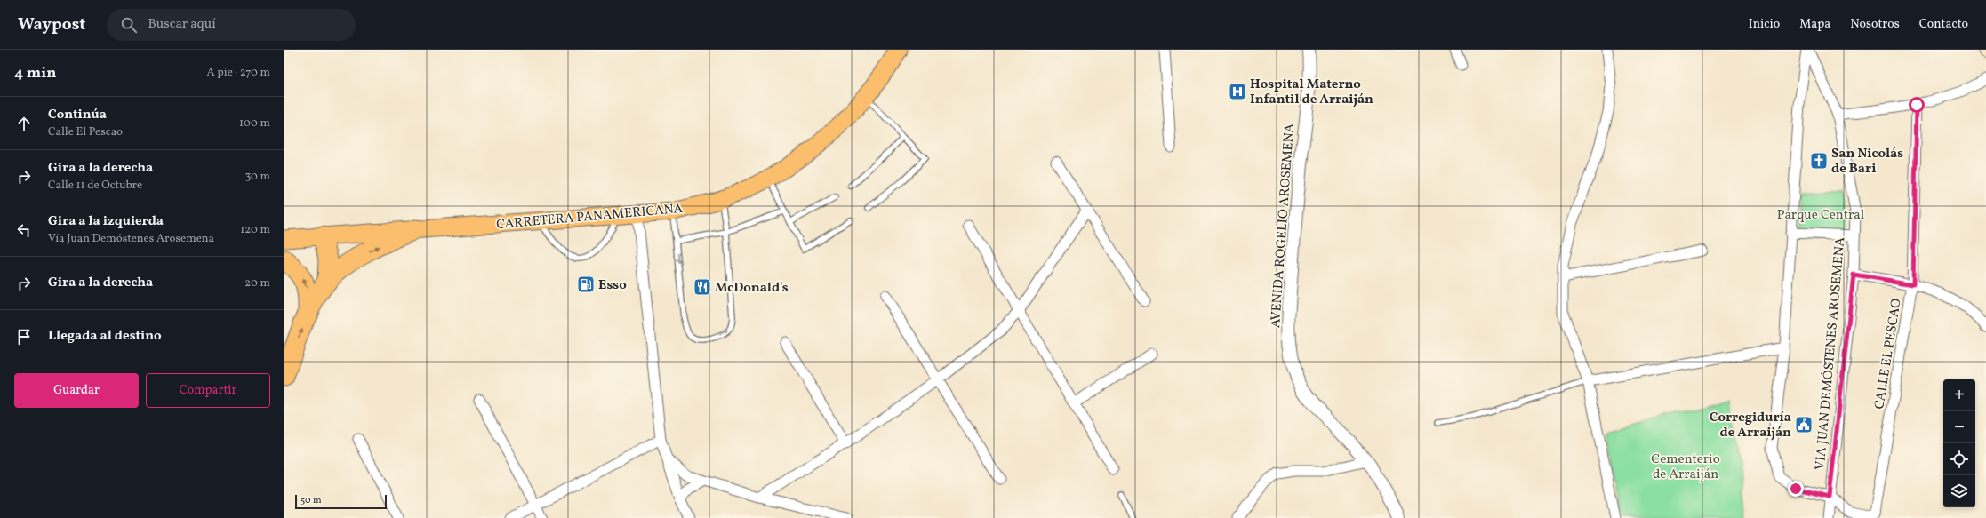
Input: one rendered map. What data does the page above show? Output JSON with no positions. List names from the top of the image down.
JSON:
{
  "streets": {
    "highway": ["CARRETERA PANAMERICANA"],
    "street": ["AVENIDA ROGELIO AROSEMENA", "VÍA JUAN DEMÓSTENES AROSEMENA", "CALLE EL PESCAO"]
  },
  "crossings": [
    ["VÍA JUAN DEMÓSTENES AROSEMENA", "CALLE EL PESCAO"]
  ],
  "parks": ["Parque Central", "Cementerio de Arraiján"],
  "places": {
    "hospital": ["Hospital Materno Infantil de Arraiján"],
    "church": ["San Nicolás de Bari"],
    "fuel station": ["Esso"],
    "restaurant": ["McDonald's"],
    "public building": ["Corregiduría de Arraiján"]
  },
  "scale_bar": "50 m",
  "page": {
    "header": "Waypost",
    "search": "Buscar aquí",
    "nav": [
      "Inicio",
      "Mapa",
      "Nosotros",
      "Contacto"
    ],
    "heading": ["4 min", "A pie · 270 m"],
    "list": [
      ["Continúa", "Calle El Pescao", "100 m"],
      ["Gira a la derecha", "Calle 11 de Octubre", "30 m"],
      ["Gira a la izquierda", "Vía Juan Demóstenes Arosemena", "120 m"],
      ["Gira a la derecha", "20 m"],
      "Llegada al destino"
    ],
    "buttons": ["Guardar", "Compartir"],
    "map_buttons": ["+", "−"],
    "scale": "50 m"
  }
}
